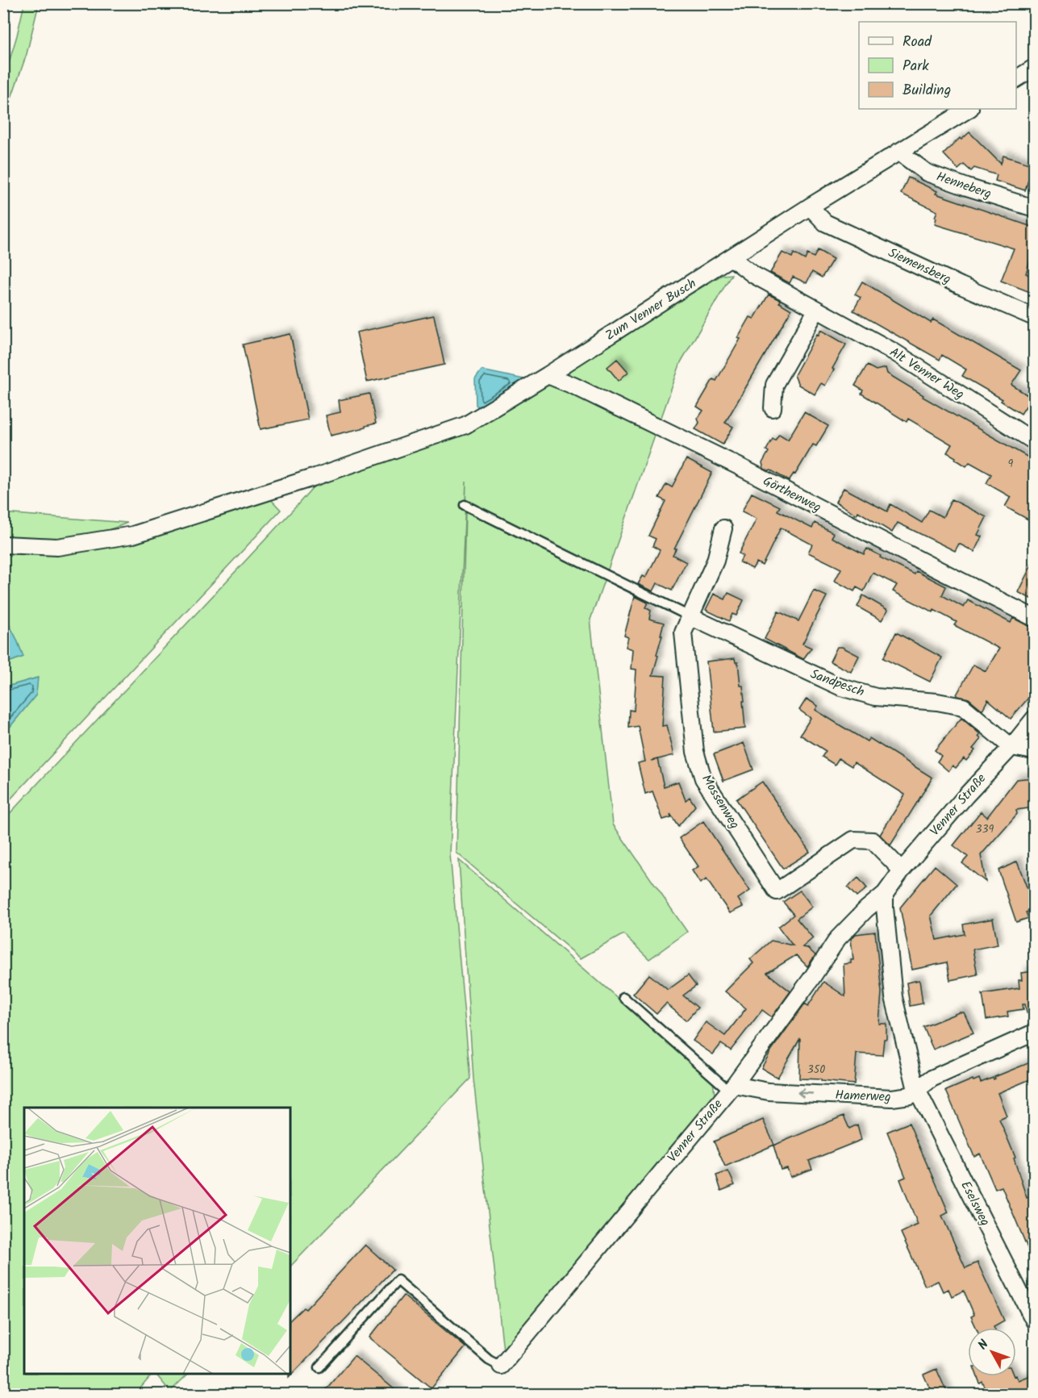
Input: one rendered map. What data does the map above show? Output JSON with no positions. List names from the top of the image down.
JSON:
{
  "streets": {
    "street": [
      "Henneberg",
      "Siemensberg",
      "Zum Venner Busch",
      "Alt Venner Weg",
      "Görthenweg",
      "Sandpesch",
      "Mossenweg",
      "Venner Straße",
      "Hamerweg",
      "Eselsweg"
    ]
  },
  "crossings": [
    ["Henneberg", "Zum Venner Busch"],
    ["Siemensberg", "Zum Venner Busch"],
    ["Zum Venner Busch", "Alt Venner Weg"],
    ["Zum Venner Busch", "Görthenweg"],
    ["Sandpesch", "Mossenweg"],
    ["Sandpesch", "Venner Straße"],
    ["Mossenweg", "Venner Straße"],
    ["Venner Straße", "Hamerweg"],
    ["Hamerweg", "Eselsweg"]
  ],
  "one_way": ["Hamerweg"],
  "house_numbers": ["9", "339", "350"],
  "legend": ["Road", "Park", "Building"],
  "north": "top left"
}
